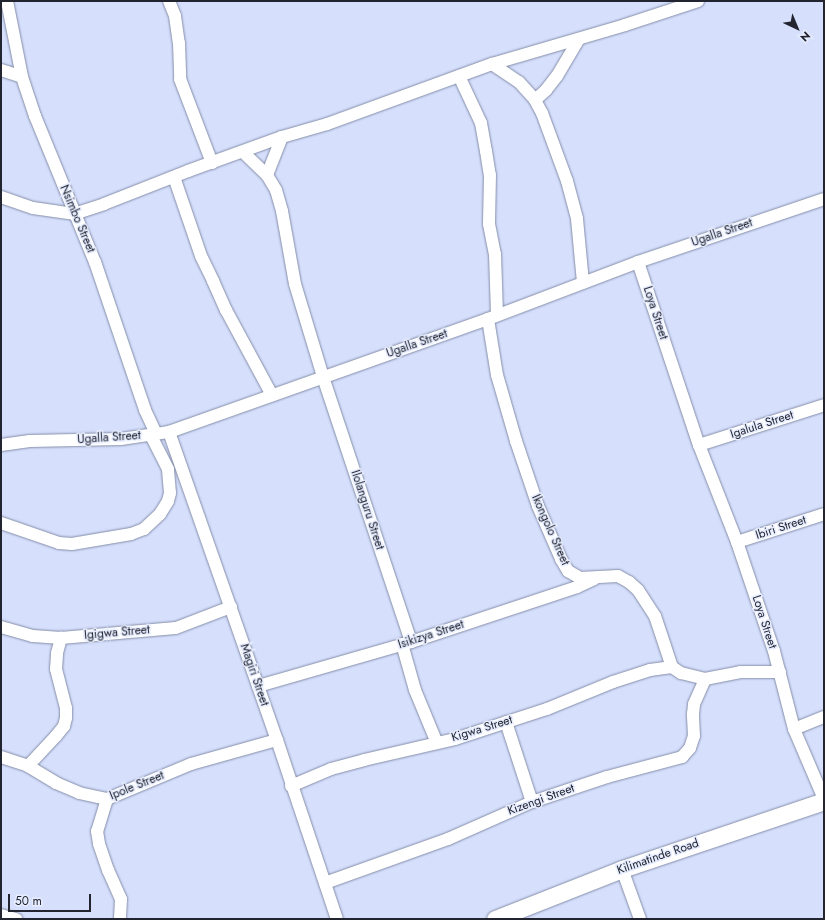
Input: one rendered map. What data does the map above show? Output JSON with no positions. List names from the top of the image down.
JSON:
{
  "streets": {
    "main road": ["Kilimatinde Road"],
    "street": [
      "Nsimbo Street",
      "Ugalla Street",
      "Loya Street",
      "Igalula Street",
      "Ilolanguru Street",
      "Ibiri Street",
      "Ikongolo Street",
      "Igigwa Street",
      "Isikizya Street",
      "Magiri Street",
      "Kigwa Street",
      "Ipole Street",
      "Kizengi Street"
    ]
  },
  "crossings": [
    ["Nsimbo Street", "Ugalla Street"],
    ["Ugalla Street", "Loya Street"],
    ["Ugalla Street", "Ilolanguru Street"],
    ["Ugalla Street", "Ikongolo Street"],
    ["Ugalla Street", "Magiri Street"],
    ["Loya Street", "Igalula Street"],
    ["Loya Street", "Ibiri Street"],
    ["Loya Street", "Kilimatinde Road"],
    ["Ilolanguru Street", "Isikizya Street"],
    ["Ilolanguru Street", "Kigwa Street"],
    ["Ikongolo Street", "Isikizya Street"],
    ["Ikongolo Street", "Kigwa Street"],
    ["Igigwa Street", "Magiri Street"],
    ["Isikizya Street", "Magiri Street"],
    ["Magiri Street", "Kigwa Street"],
    ["Magiri Street", "Ipole Street"],
    ["Magiri Street", "Kizengi Street"]
  ],
  "scale_bar": "50 m",
  "north": "bottom right"
}
